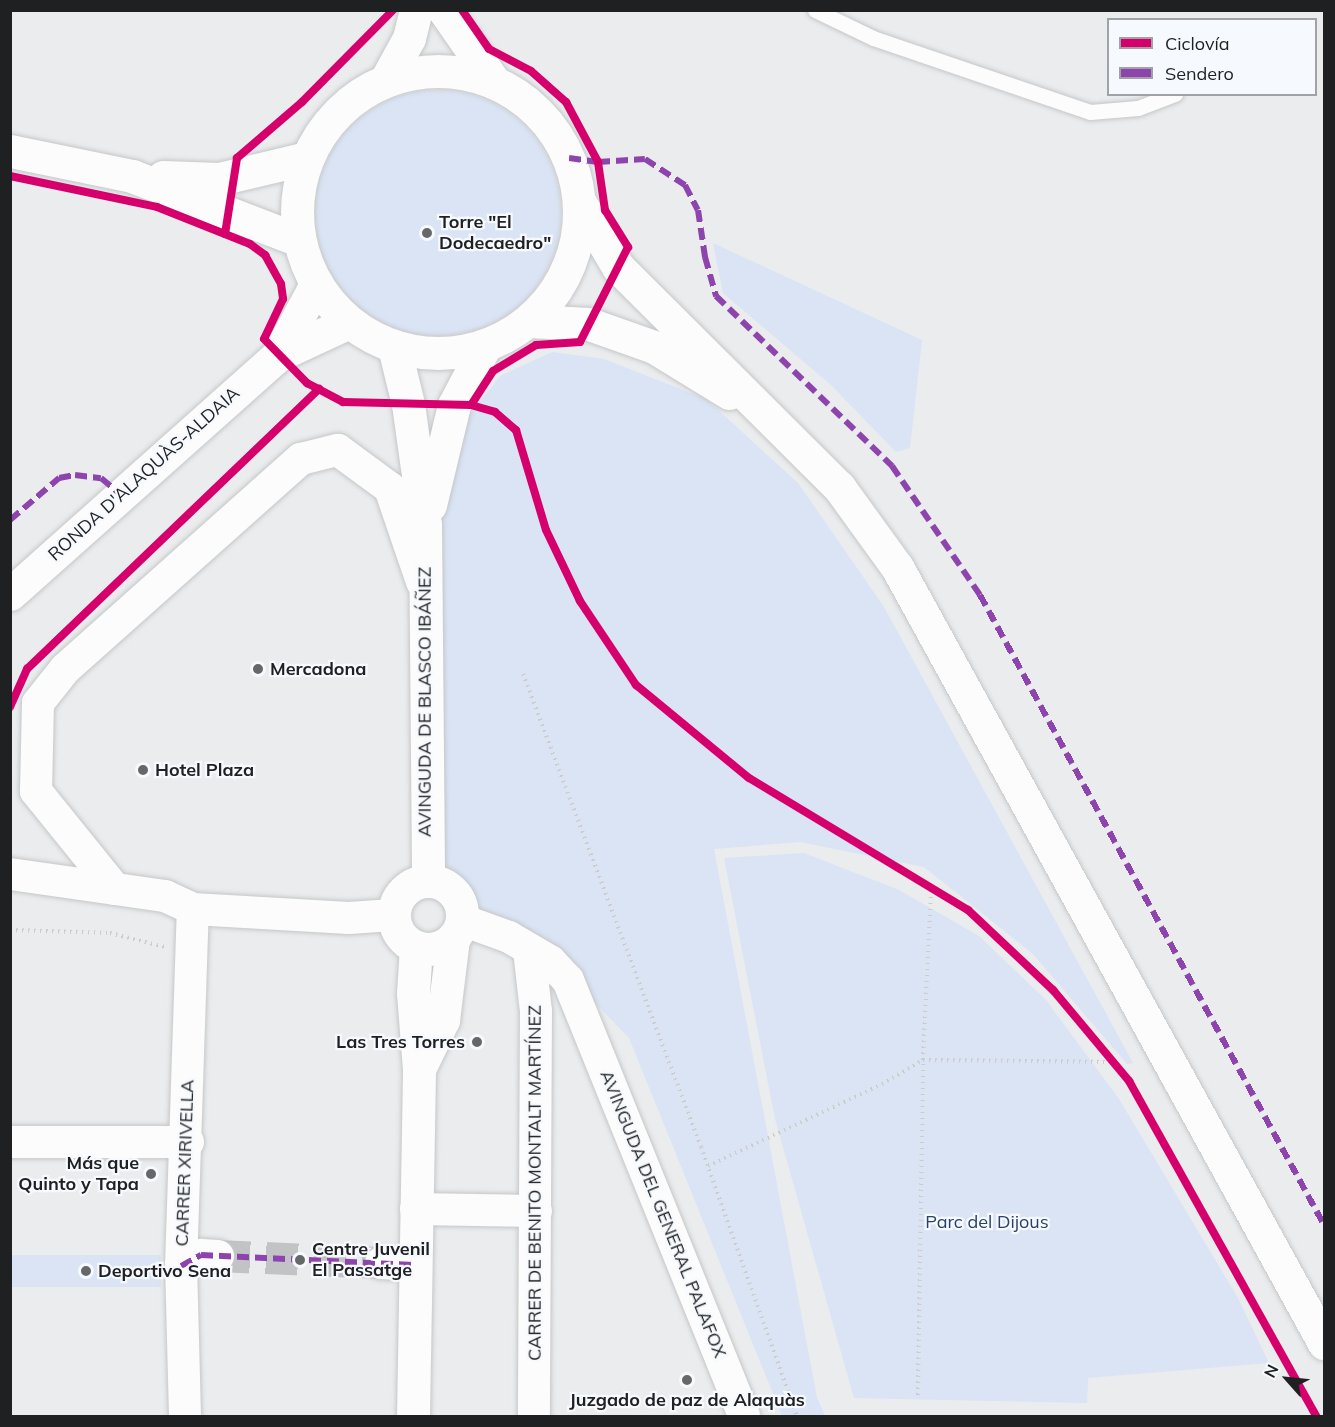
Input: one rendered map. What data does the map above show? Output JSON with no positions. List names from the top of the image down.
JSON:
{
  "streets": {
    "main road": ["RONDA D'ALAQUÀS-ALDAIA", "AVINGUDA DE BLASCO IBÁÑEZ"],
    "street": ["CARRER XIRIVELLA", "CARRER DE BENITO MONTALT MARTÍNEZ", "AVINGUDA DEL GENERAL PALAFOX"]
  },
  "crossings": [
    ["AVINGUDA DE BLASCO IBÁÑEZ", "AVINGUDA DEL GENERAL PALAFOX"],
    ["CARRER DE BENITO MONTALT MARTÍNEZ", "AVINGUDA DEL GENERAL PALAFOX"]
  ],
  "parks": ["Parc del Dijous"],
  "places": [
    "Torre \"El Dodecaedro\"",
    "Mercadona",
    "Hotel Plaza",
    "Las Tres Torres",
    "Más que Quinto y Tapa",
    "Centre Juvenil El Passatge",
    "Deportivo Sena",
    "Juzgado de paz de Alaquàs"
  ],
  "legend": ["Ciclovía", "Sendero"],
  "north": "top left"
}
